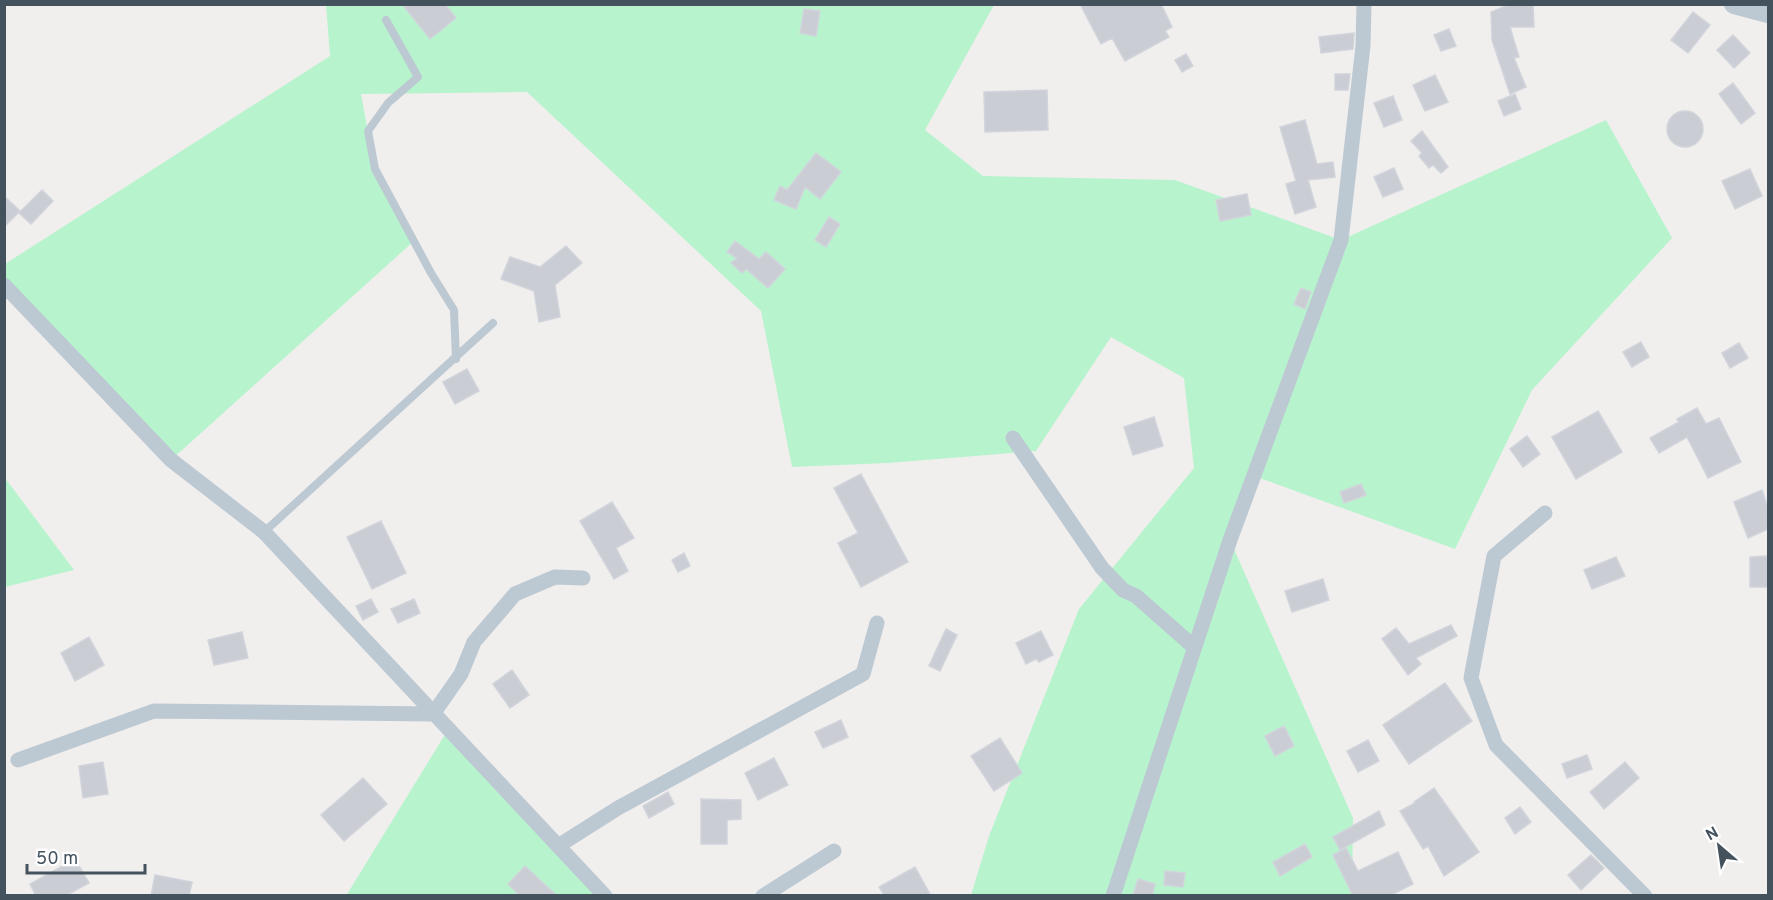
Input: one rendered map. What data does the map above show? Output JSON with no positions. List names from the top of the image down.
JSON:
{
  "scale_bar": "50 m",
  "north": "top left"
}
